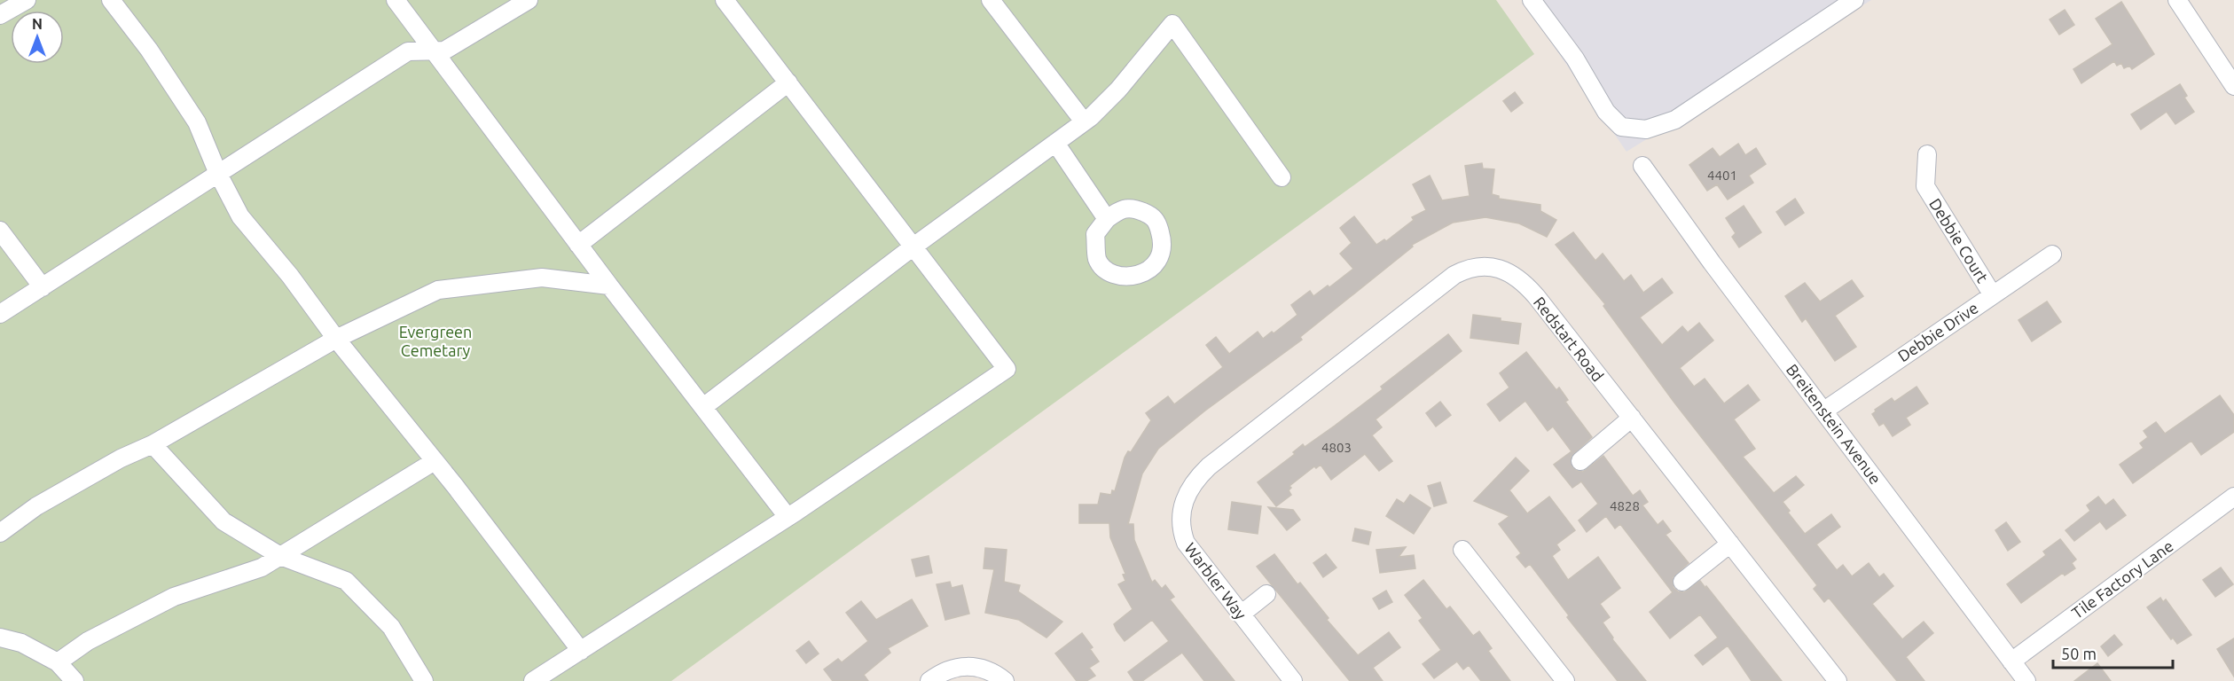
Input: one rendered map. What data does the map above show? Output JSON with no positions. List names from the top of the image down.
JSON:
{
  "streets": {
    "street": [
      "Debbie Court",
      "Debbie Drive",
      "Redstart Road",
      "Breitenstein Avenue",
      "Tile Factory Lane",
      "Warbler Way"
    ]
  },
  "crossings": [
    ["Debbie Court", "Debbie Drive"],
    ["Debbie Drive", "Breitenstein Avenue"],
    ["Redstart Road", "Warbler Way"],
    ["Breitenstein Avenue", "Tile Factory Lane"]
  ],
  "parks": ["Evergreen Cemetary"],
  "house_numbers": ["4401", "4803", "4828"],
  "scale_bar": "50 m",
  "north": "top"
}
